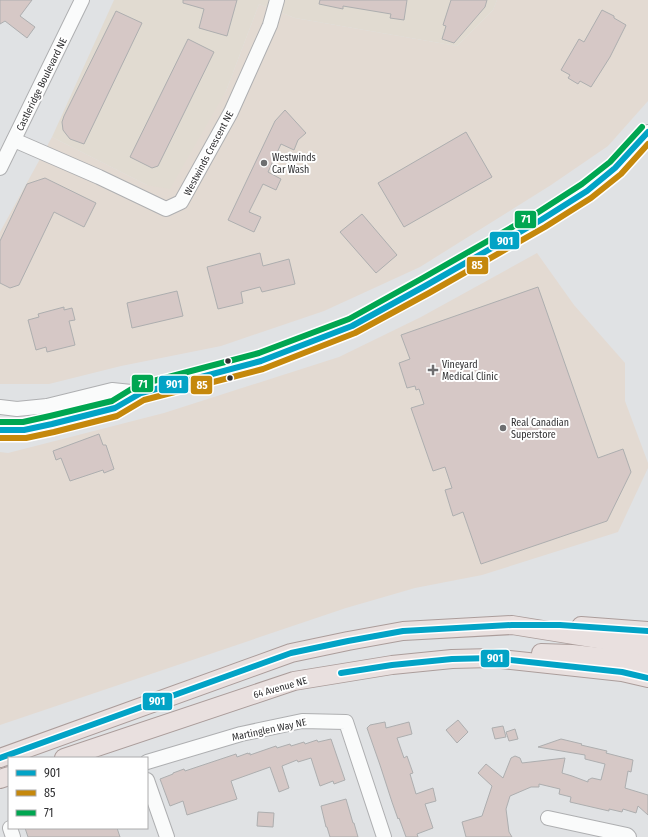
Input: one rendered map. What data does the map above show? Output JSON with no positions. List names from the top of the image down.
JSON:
{
  "streets": {
    "main road": ["64 Avenue NE"],
    "street": ["Castleridge Boulevard NE", "Westwinds Crescent NE", "Martinglen Way NE"]
  },
  "crossings": [
    ["Castleridge Boulevard NE", "Westwinds Crescent NE"]
  ],
  "places": {
    "other": ["Westwinds Car Wash", "Real Canadian Superstore"],
    "health": ["Vineyard Medical Clinic"]
  },
  "lines": ["transit line 71", "transit line 901", "transit line 85"],
  "legend": ["901", "85", "71"]
}
